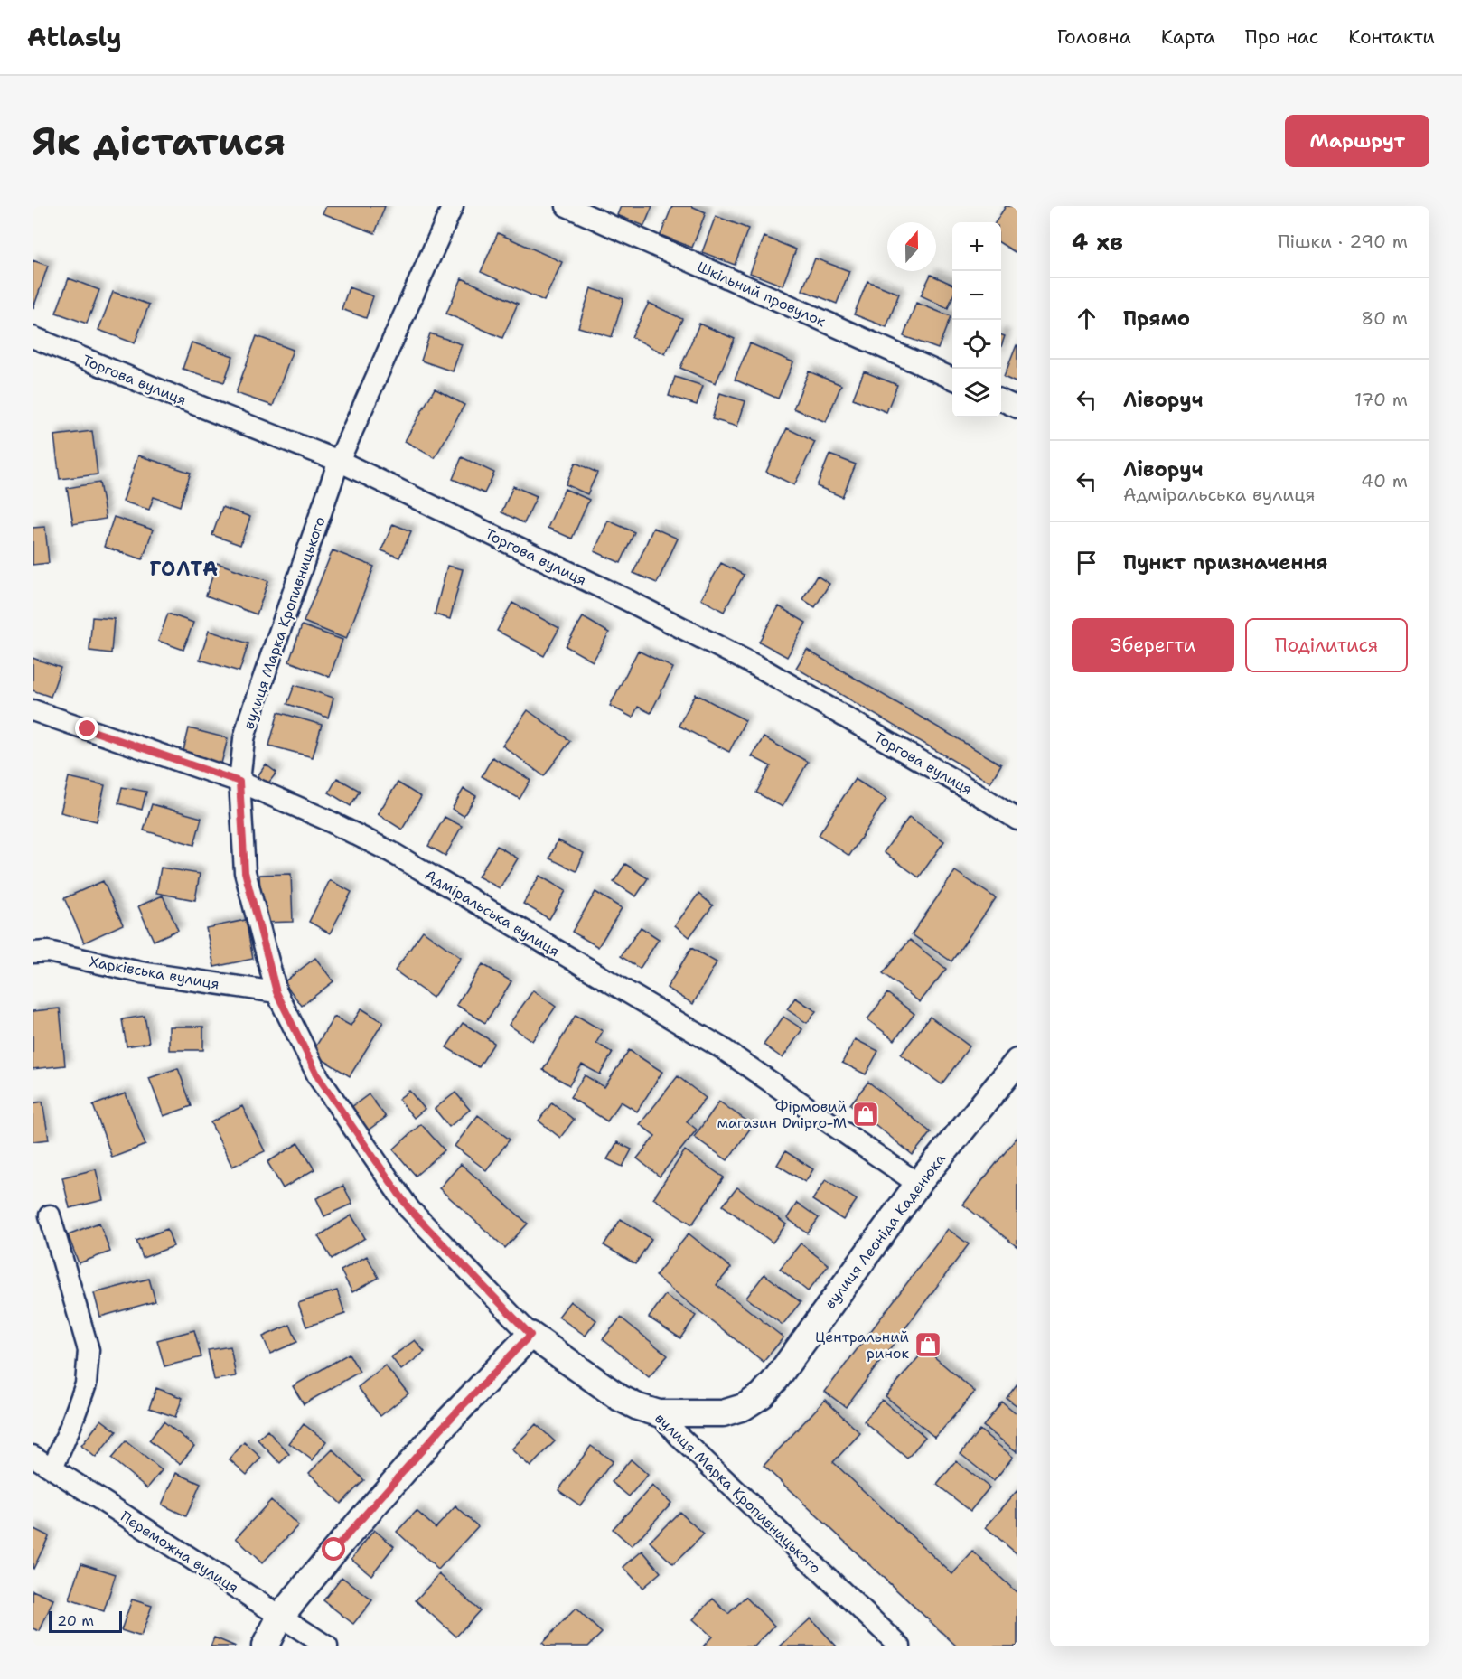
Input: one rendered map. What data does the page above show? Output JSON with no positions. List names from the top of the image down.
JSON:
{
  "streets": {
    "street": [
      "Шкільний провулок",
      "Торгова вулиця",
      "вулиця Марка Кропивницького",
      "Адміральська вулиця",
      "Харківська вулиця",
      "вулиця Леоніда Каденюка",
      "Переможна вулиця"
    ]
  },
  "crossings": [
    ["Торгова вулиця", "вулиця Марка Кропивницького"],
    ["вулиця Марка Кропивницького", "Адміральська вулиця"],
    ["вулиця Марка Кропивницького", "Харківська вулиця"],
    ["вулиця Марка Кропивницького", "вулиця Леоніда Каденюка"],
    ["Адміральська вулиця", "вулиця Леоніда Каденюка"]
  ],
  "districts": ["ГОЛТА"],
  "places": {
    "shop": ["Фірмовий магазин Dnipro-M", "Центральний ринок"]
  },
  "scale_bar": "20 m",
  "north": "top",
  "page": {
    "header": "Atlasly",
    "nav": [
      "Головна",
      "Карта",
      "Про нас",
      "Контакти"
    ],
    "buttons": [
      "Маршрут",
      ["Зберегти", "Поділитися"]
    ],
    "title": "Як дістатися",
    "heading": ["4 хв", "Пішки · 290 m"],
    "map_buttons": ["+", "−"],
    "list": [
      ["Прямо", "80 m"],
      ["Ліворуч", "170 m"],
      ["Ліворуч", "Адміральська вулиця", "40 m"],
      "Пункт призначення"
    ],
    "scale": "20 m"
  }
}
